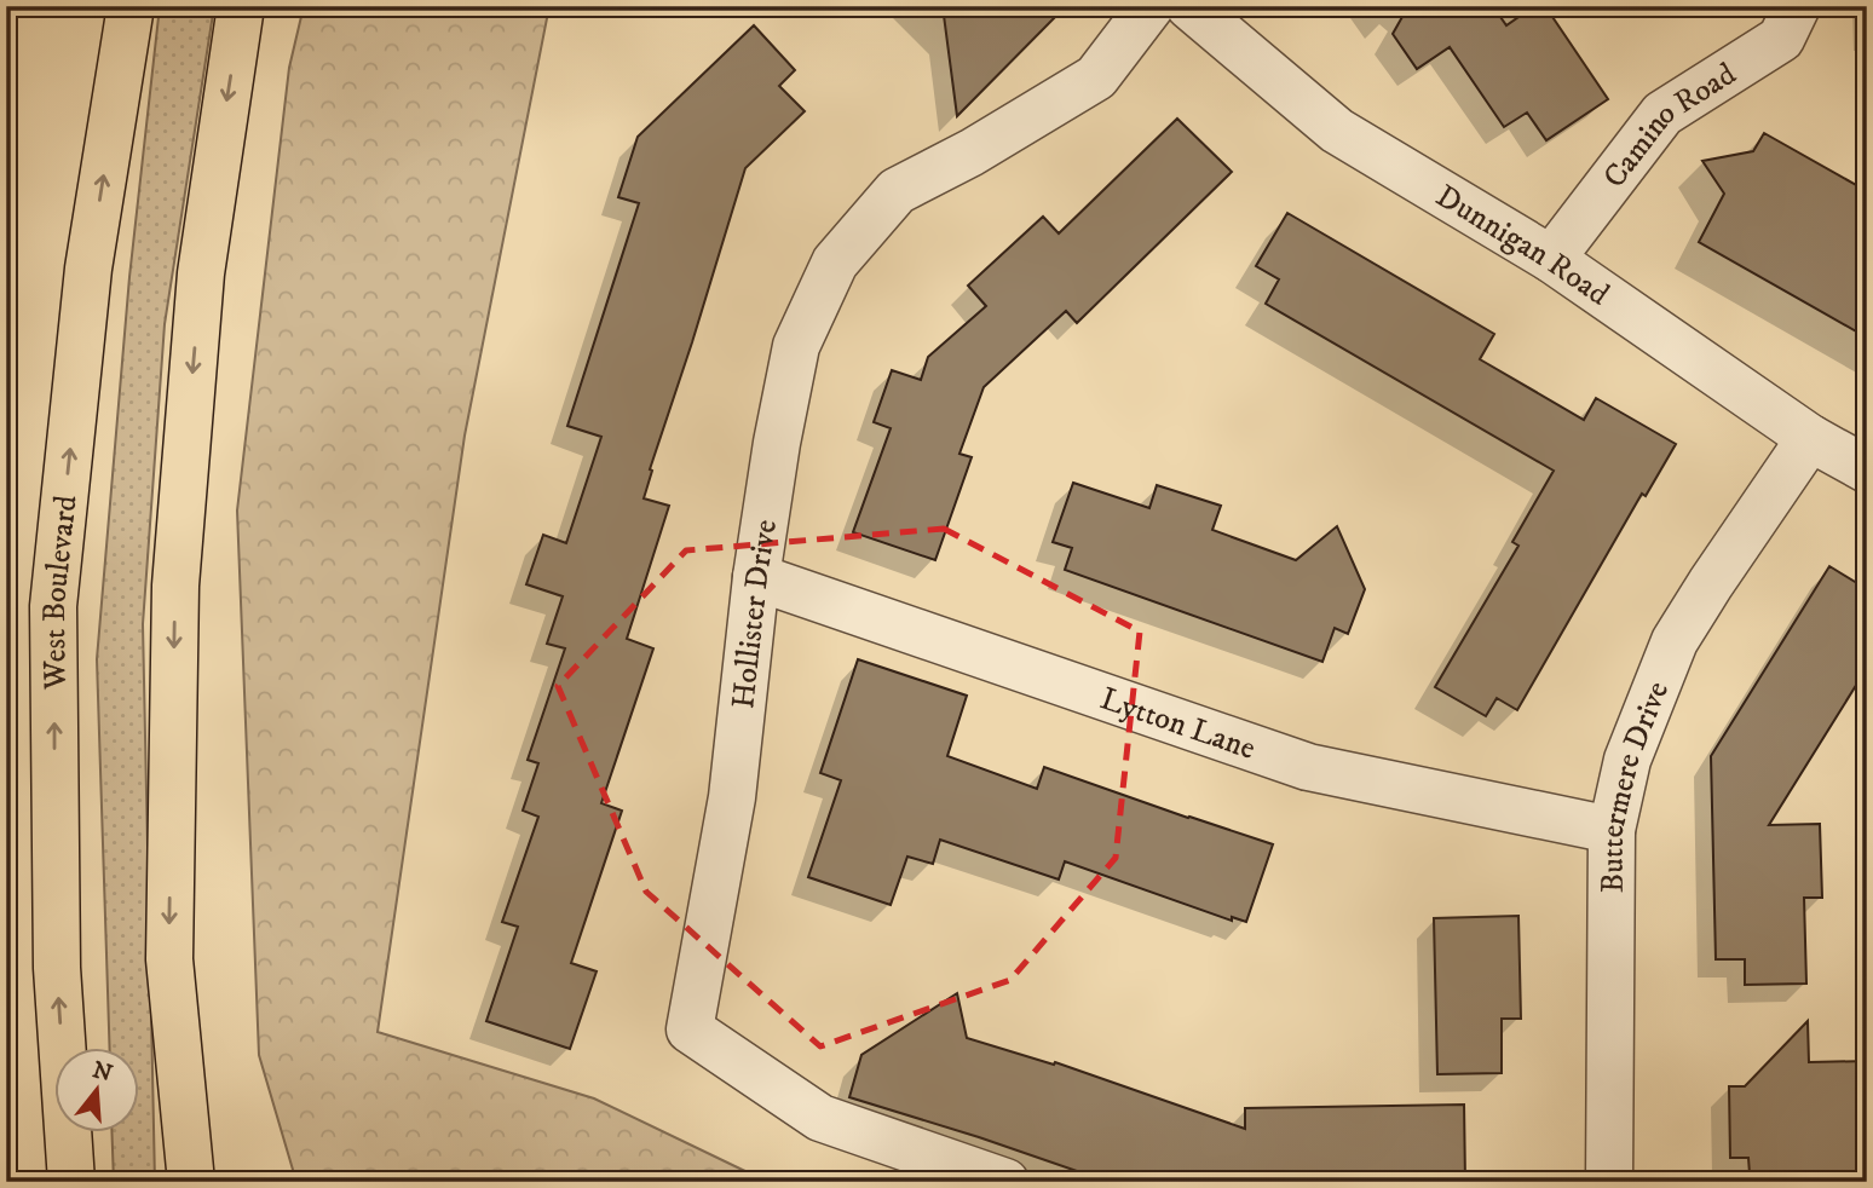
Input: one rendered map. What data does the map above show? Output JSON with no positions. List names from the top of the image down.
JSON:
{
  "streets": {
    "main road": ["West Boulevard"],
    "street": [
      "Camino Road",
      "Dunnigan Road",
      "Hollister Drive",
      "Lytton Lane",
      "Buttermere Drive"
    ]
  },
  "crossings": [
    ["Camino Road", "Dunnigan Road"],
    ["Dunnigan Road", "Buttermere Drive"],
    ["Hollister Drive", "Lytton Lane"],
    ["Lytton Lane", "Buttermere Drive"]
  ],
  "north": "top"
}
